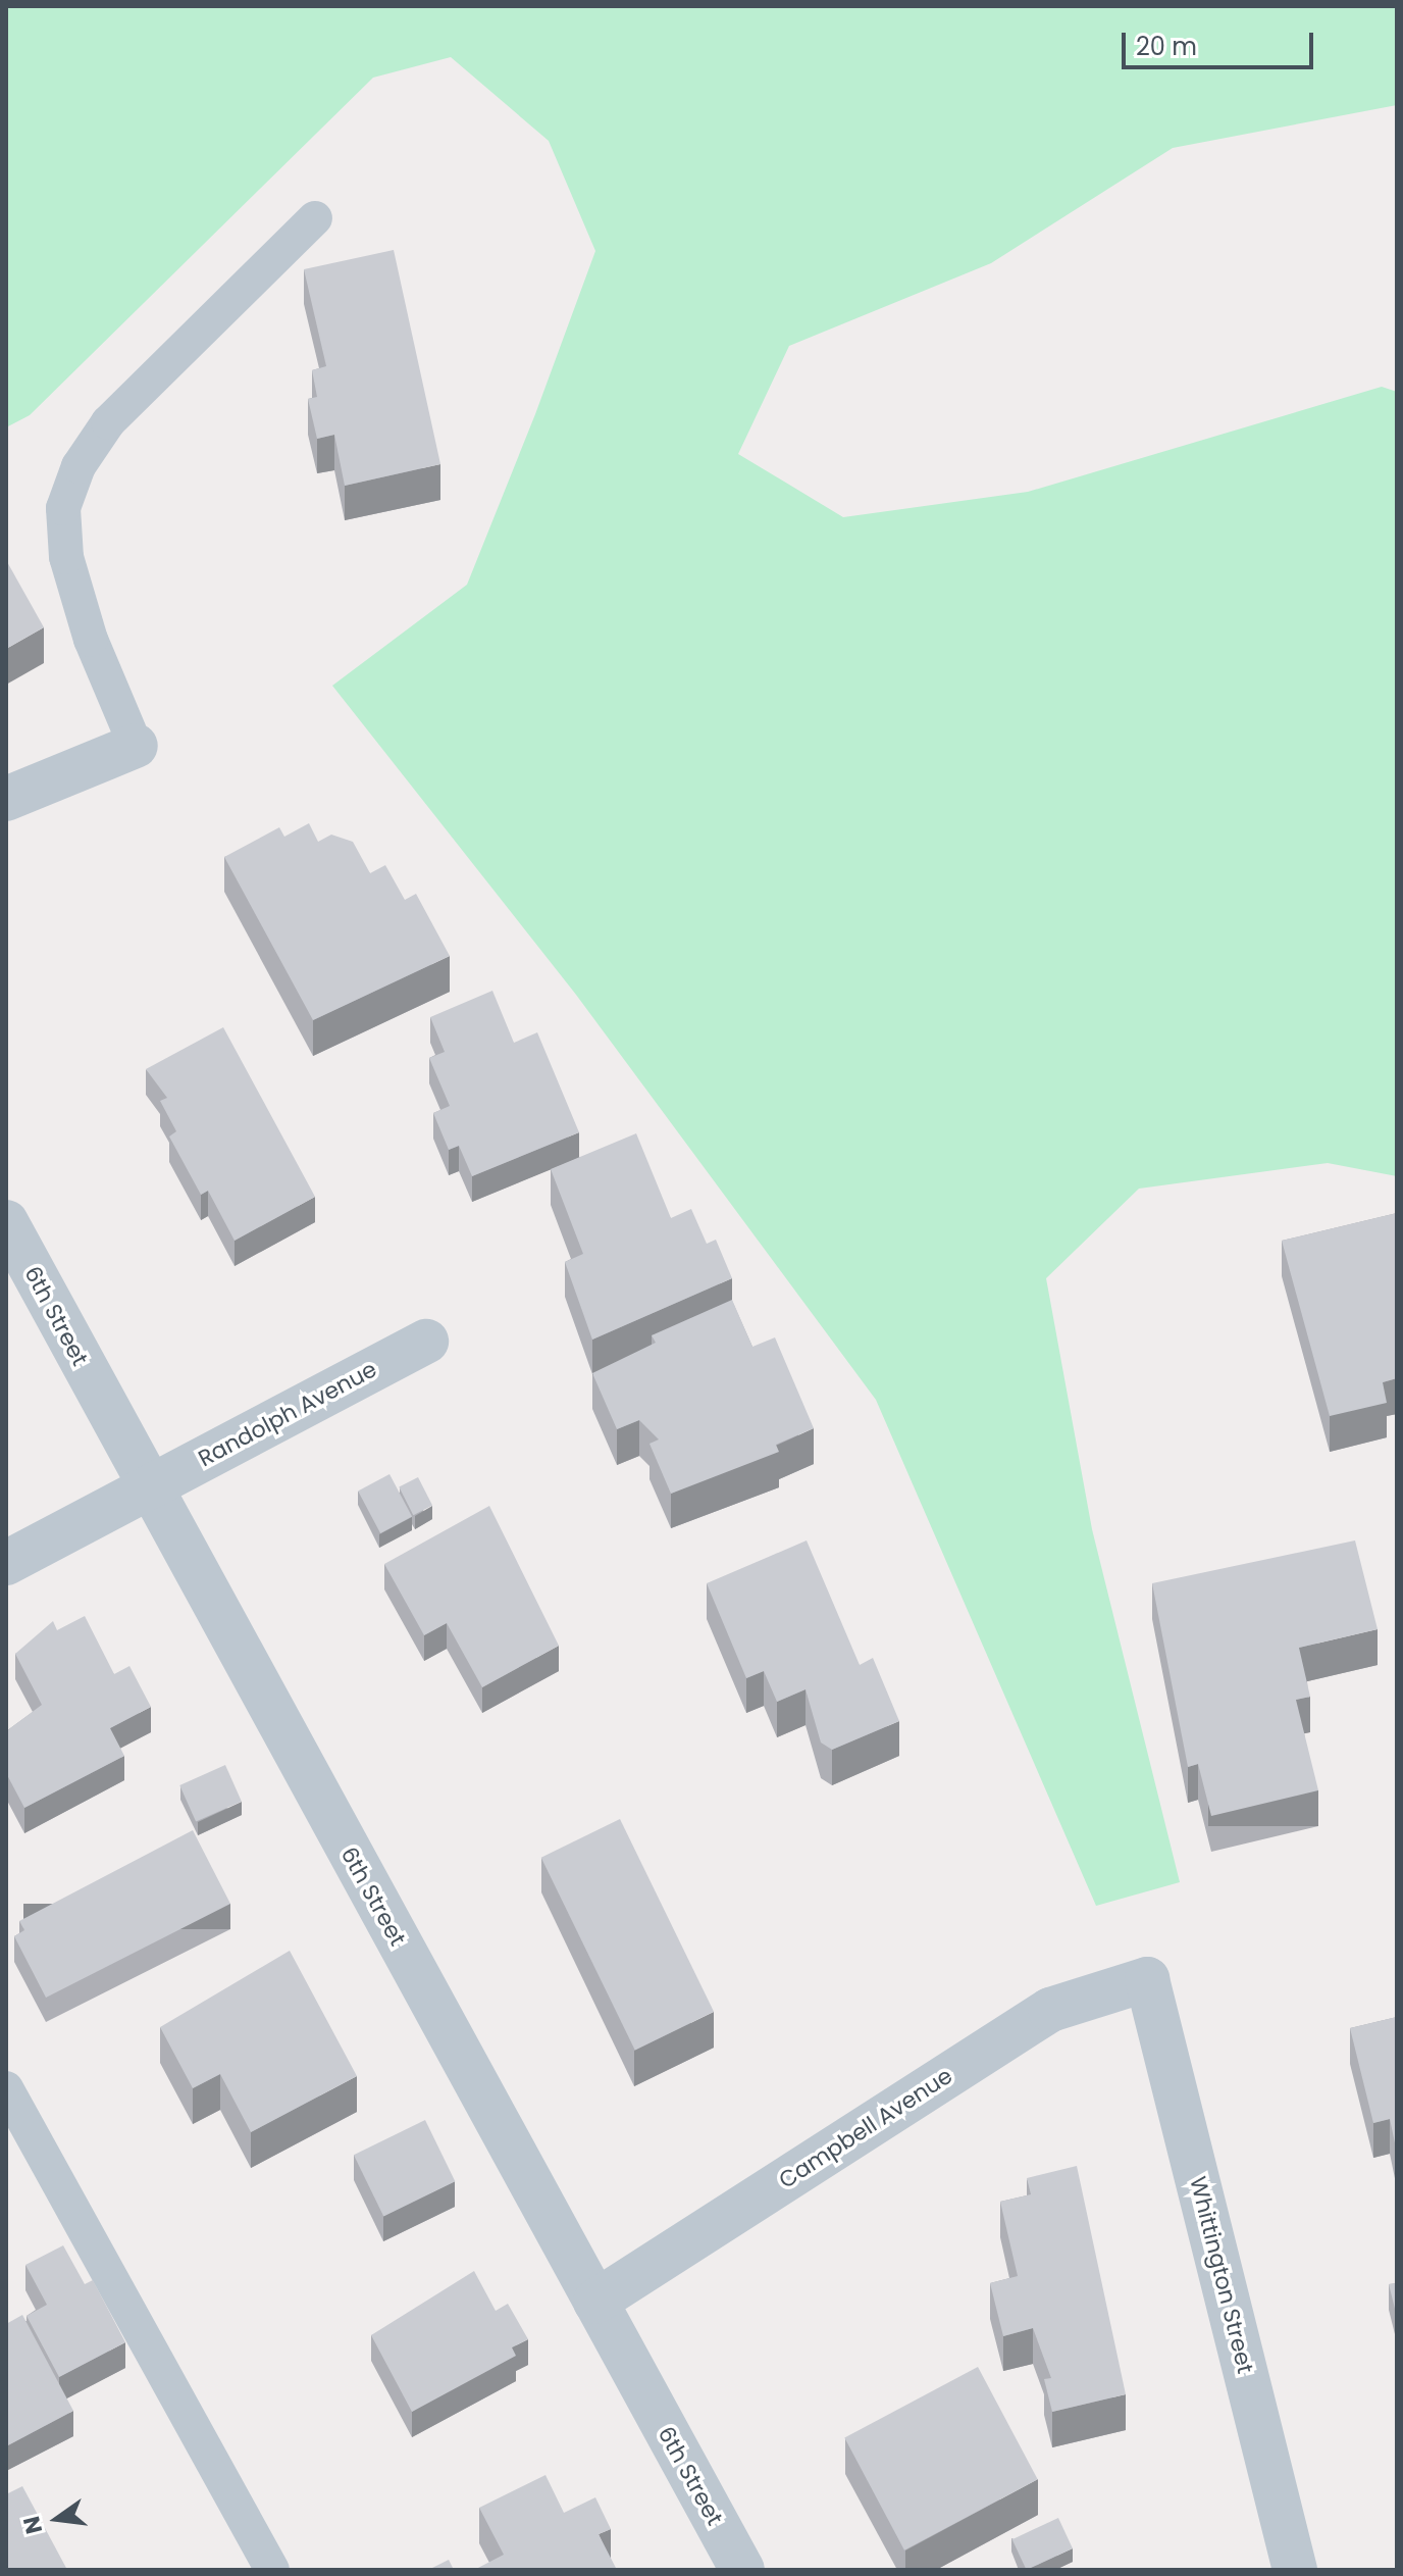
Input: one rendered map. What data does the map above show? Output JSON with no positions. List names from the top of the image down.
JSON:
{
  "streets": {
    "street": [
      "6th Street",
      "Randolph Avenue",
      "Campbell Avenue",
      "Whittington Street"
    ]
  },
  "crossings": [
    ["6th Street", "Randolph Avenue"],
    ["6th Street", "Campbell Avenue"],
    ["Campbell Avenue", "Whittington Street"]
  ],
  "scale_bar": "20 m",
  "north": "left"
}
